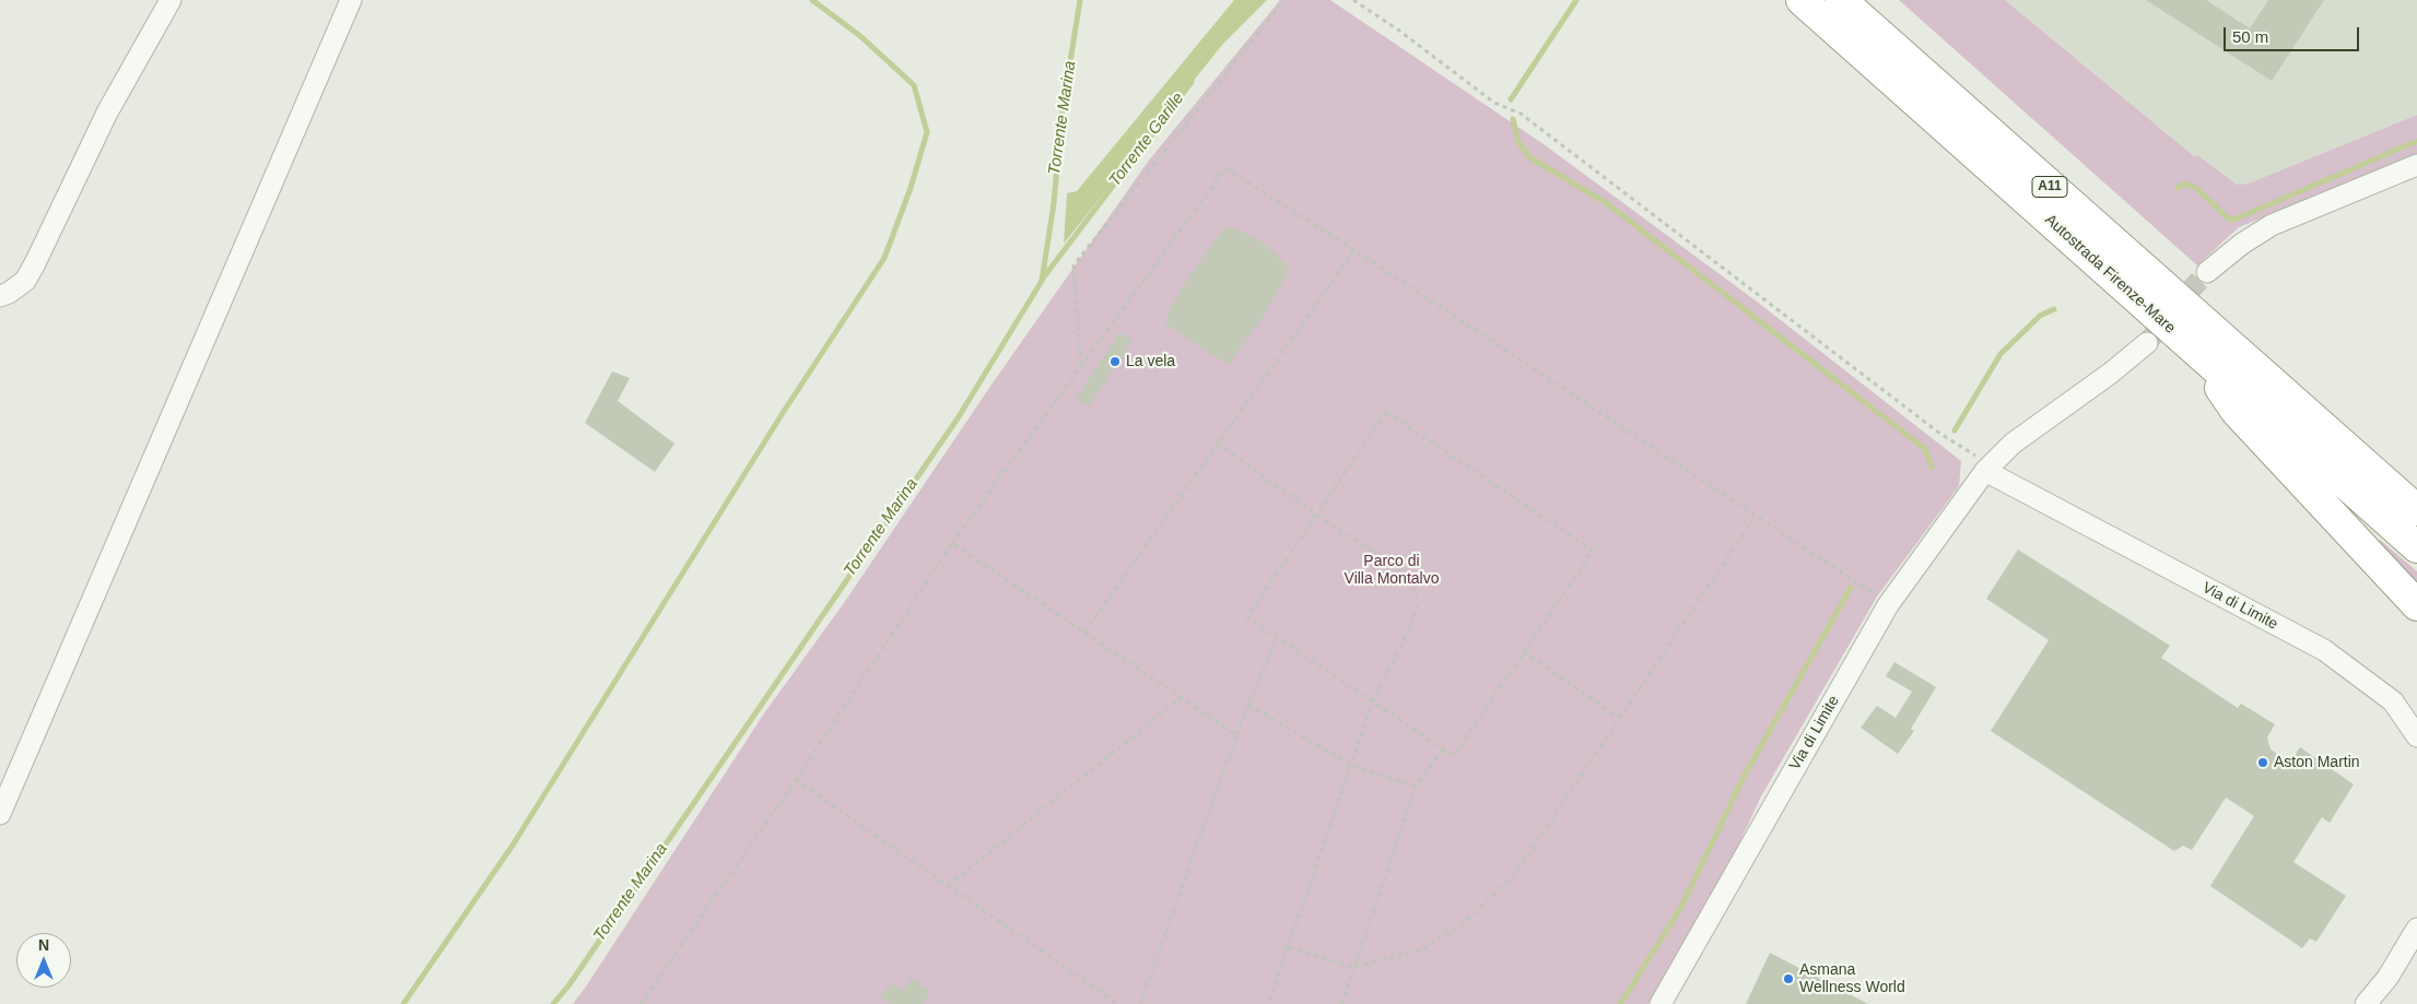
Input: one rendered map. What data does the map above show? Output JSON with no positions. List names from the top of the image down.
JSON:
{
  "streets": {
    "highway": ["A11", "Autostrada Firenze-Mare"],
    "street": ["Via di Limite"]
  },
  "water": ["Torrente Marina", "Torrente Garille"],
  "parks": ["Parco di Villa Montalvo"],
  "places": ["La vela", "Aston Martin", "Asmana Wellness World"],
  "scale_bar": "50 m",
  "north": "top"
}
